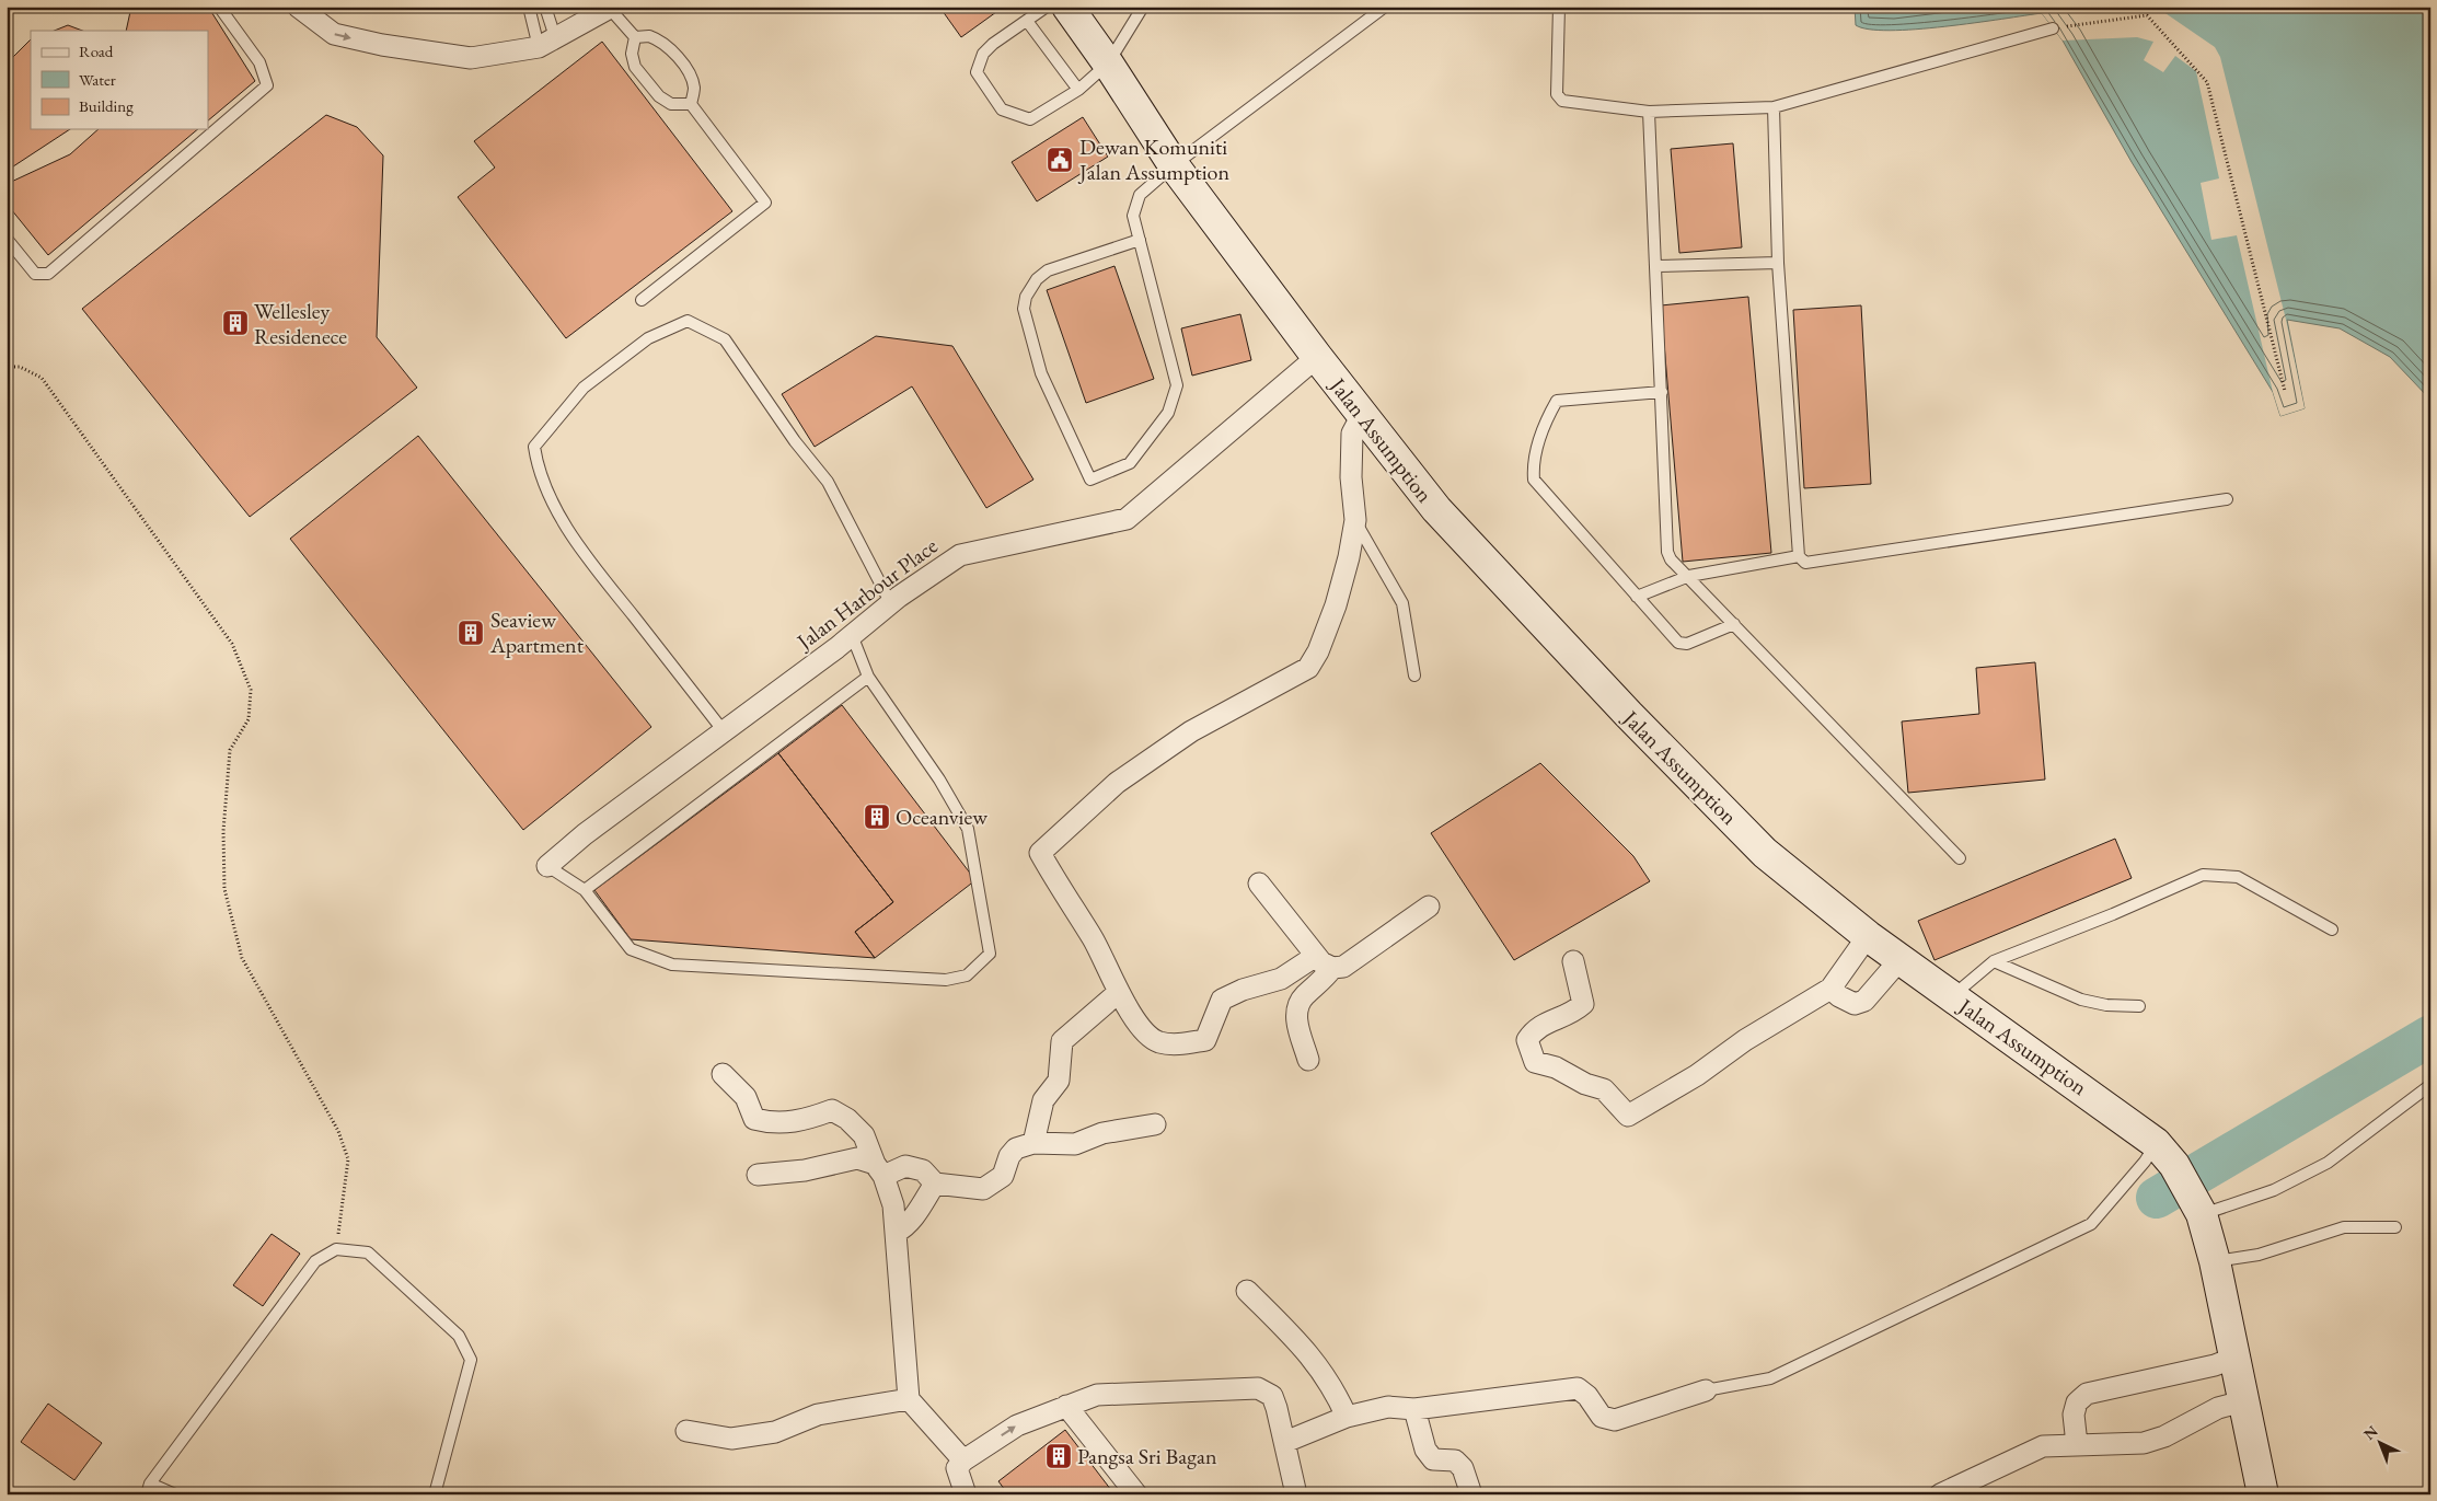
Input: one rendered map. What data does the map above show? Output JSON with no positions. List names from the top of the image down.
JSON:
{
  "streets": {
    "street": ["Jalan Assumption", "Jalan Harbour Place"]
  },
  "crossings": [
    ["Jalan Assumption", "Jalan Harbour Place"]
  ],
  "places": {
    "public building": ["Dewan Komuniti Jalan Assumption"],
    "building": [
      "Wellesley Residenece",
      "Seaview Apartment",
      "Oceanview",
      "Pangsa Sri Bagan"
    ]
  },
  "legend": ["Road", "Water", "Building"],
  "north": "top left"
}
